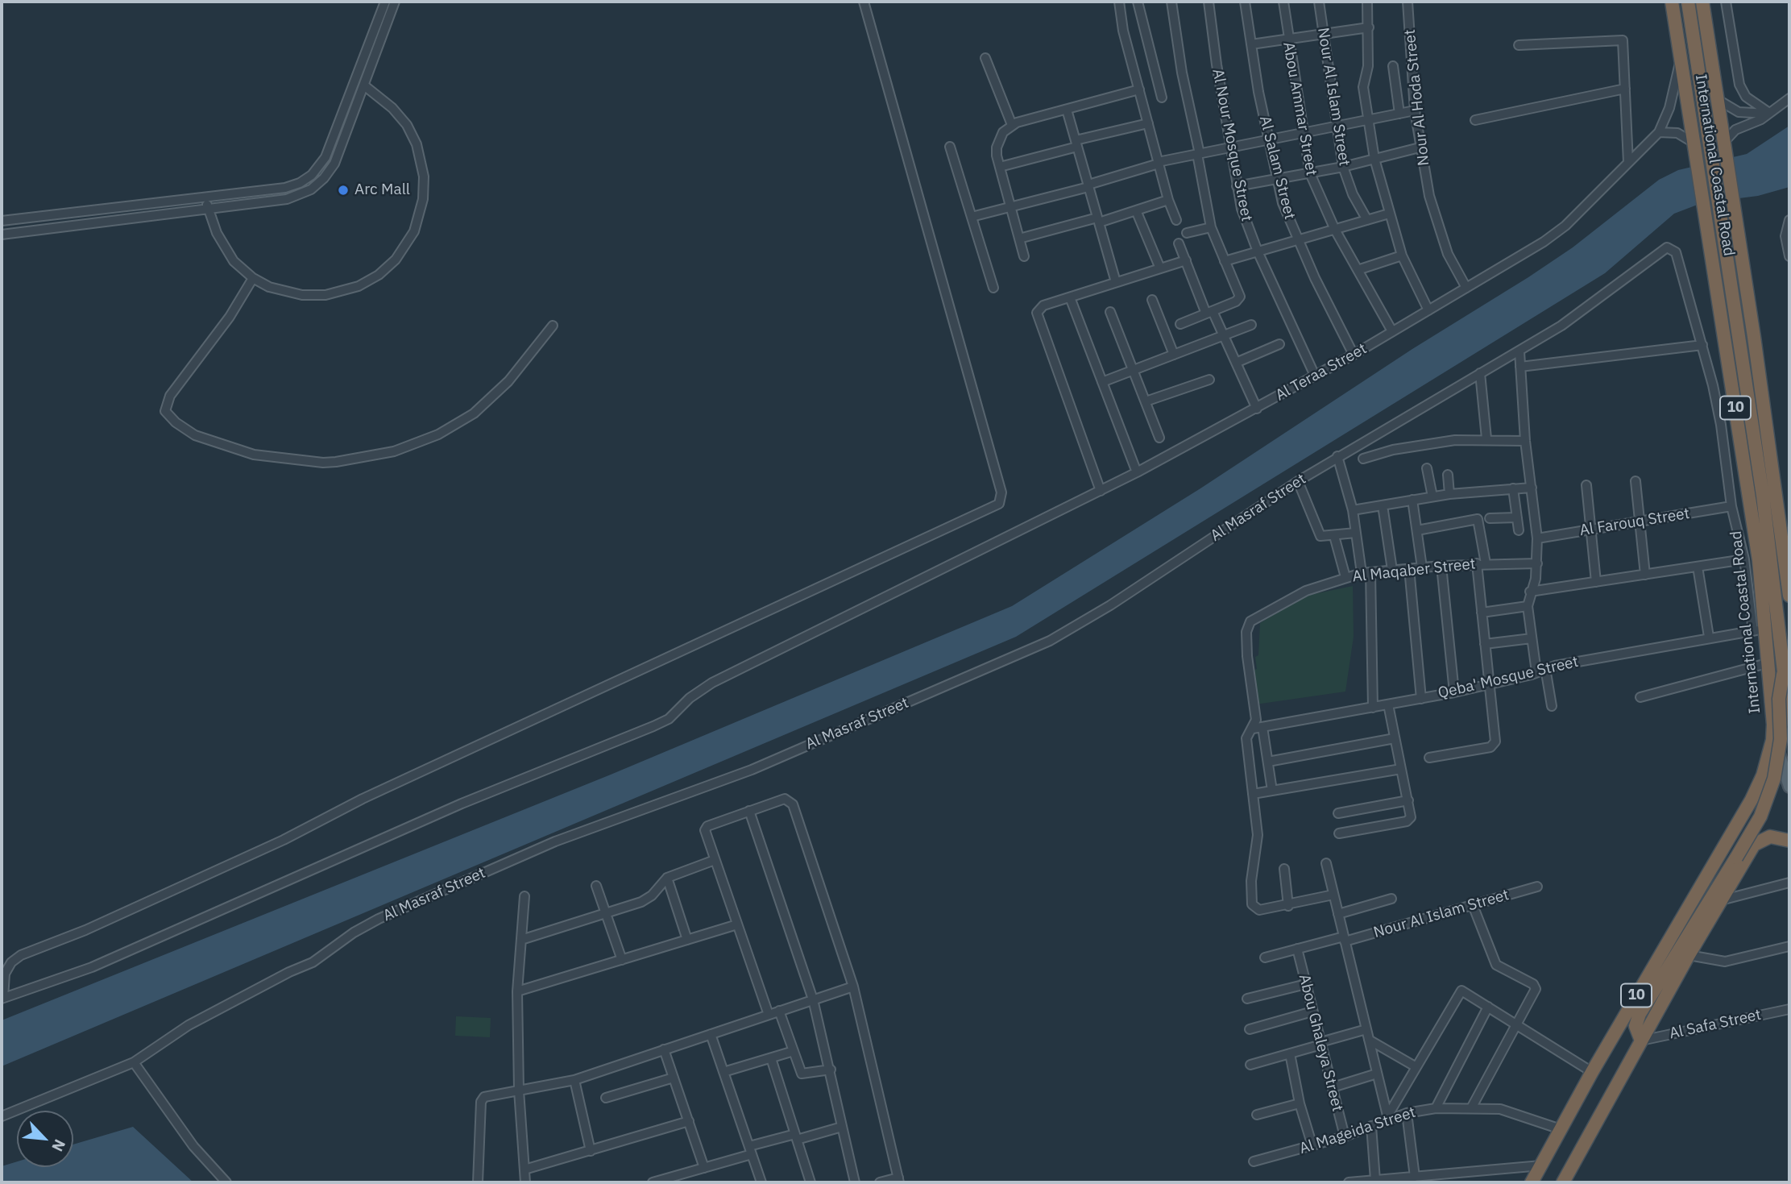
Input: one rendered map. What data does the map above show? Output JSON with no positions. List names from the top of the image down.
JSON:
{
  "streets": {
    "highway": ["International Coastal Road", "10"],
    "street": [
      "Nour Al Islam Street",
      "Nour Al Hoda Street",
      "Abou Ammar Street",
      "Al Nour Mosque Street",
      "Al Salam Street",
      "Al Teraa Street",
      "Al Masraf Street",
      "Al Farouq Street",
      "Al Maqaber Street",
      "Qeba' Mosque Street",
      "Al Safa Street",
      "Abou Ghaleya Street",
      "Al Mageida Street"
    ]
  },
  "crossings": [
    ["Nour Al Islam Street", "Abou Ghaleya Street"],
    ["Nour Al Hoda Street", "Al Teraa Street"],
    ["Abou Ammar Street", "Al Teraa Street"],
    ["Al Nour Mosque Street", "Al Teraa Street"],
    ["International Coastal Road", "Al Teraa Street"],
    ["International Coastal Road", "10"],
    ["International Coastal Road", "Qeba' Mosque Street"],
    ["International Coastal Road", "Al Mageida Street"],
    ["Al Salam Street", "Al Teraa Street"],
    ["10", "Al Safa Street"],
    ["Al Maqaber Street", "Qeba' Mosque Street"],
    ["Abou Ghaleya Street", "Al Mageida Street"]
  ],
  "places": ["Arc Mall"],
  "north": "bottom right"
}
